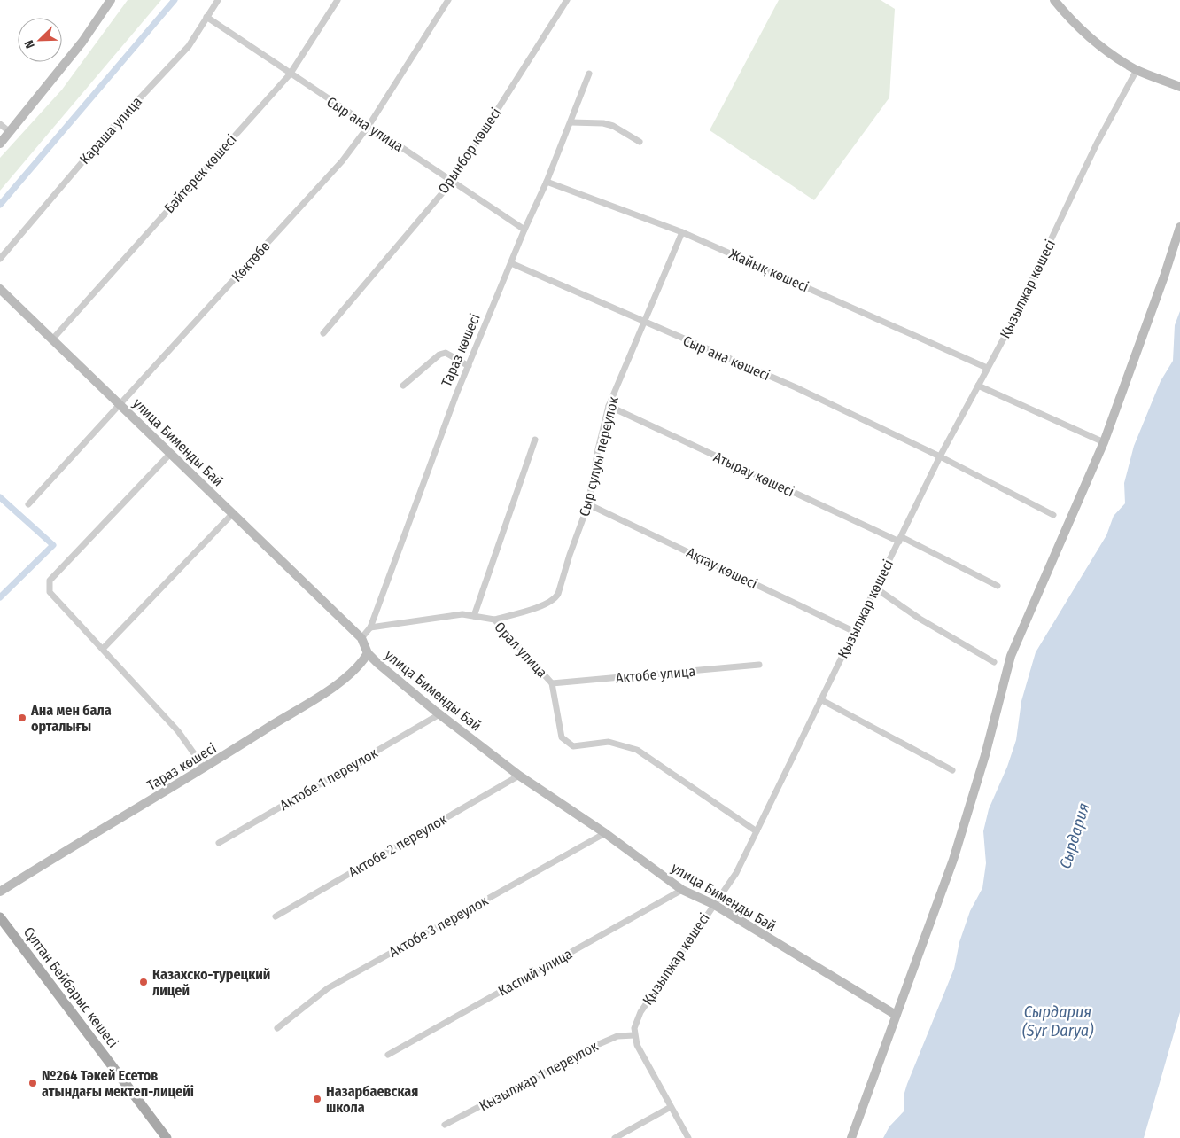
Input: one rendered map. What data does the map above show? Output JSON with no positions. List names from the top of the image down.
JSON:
{
  "streets": {
    "main road": ["Сұлтан Бейбарыс көшесі"],
    "street": [
      "Сыр ана улица",
      "Караша улица",
      "Орынбор көшесі",
      "Бәйтерек көшесі",
      "Көктөбе",
      "Жайық көшесі",
      "Қызылжар көшесі",
      "Тараз көшесі",
      "Сыр ана көшесі",
      "улица Бименды Бай",
      "Сыр сулуы переулок",
      "Атырау көшесі",
      "Ақтау көшесі",
      "Орал улица",
      "Актобе улица",
      "Актобе 1 переулок",
      "Актобе 2 переулок",
      "Актобе 3 переулок",
      "Каспий улица",
      "Кызылжар 1 переулок"
    ]
  },
  "crossings": [
    ["Сыр ана улица", "Караша улица"],
    ["Сыр ана улица", "Орынбор көшесі"],
    ["Сыр ана улица", "Бәйтерек көшесі"],
    ["Сыр ана улица", "Көктөбе"],
    ["Сыр ана улица", "Тараз көшесі"],
    ["Бәйтерек көшесі", "улица Бименды Бай"],
    ["Көктөбе", "улица Бименды Бай"],
    ["Жайық көшесі", "Қызылжар көшесі"],
    ["Жайық көшесі", "Тараз көшесі"],
    ["Жайық көшесі", "Сыр сулуы переулок"],
    ["Қызылжар көшесі", "Сыр ана көшесі"],
    ["Қызылжар көшесі", "улица Бименды Бай"],
    ["Қызылжар көшесі", "Атырау көшесі"],
    ["Қызылжар көшесі", "Ақтау көшесі"],
    ["Қызылжар көшесі", "Орал улица"],
    ["Қызылжар көшесі", "Кызылжар 1 переулок"],
    ["Тараз көшесі", "Сыр ана көшесі"],
    ["Тараз көшесі", "улица Бименды Бай"],
    ["Тараз көшесі", "Орал улица"],
    ["Сыр ана көшесі", "Сыр сулуы переулок"],
    ["улица Бименды Бай", "Актобе 1 переулок"],
    ["улица Бименды Бай", "Актобе 2 переулок"],
    ["улица Бименды Бай", "Актобе 3 переулок"],
    ["улица Бименды Бай", "Каспий улица"],
    ["Сыр сулуы переулок", "Атырау көшесі"],
    ["Сыр сулуы переулок", "Ақтау көшесі"],
    ["Сыр сулуы переулок", "Орал улица"],
    ["Орал улица", "Актобе улица"]
  ],
  "water": ["Сырдария", "Сырдария (Syr Darya)"],
  "places": [
    "Ана мен бала орталығы",
    "Казахско-турецкий лицей",
    "№264 Тәкей Есетов атындағы мектеп-лицейі",
    "Назарбаевская школа"
  ],
  "north": "bottom left"
}
